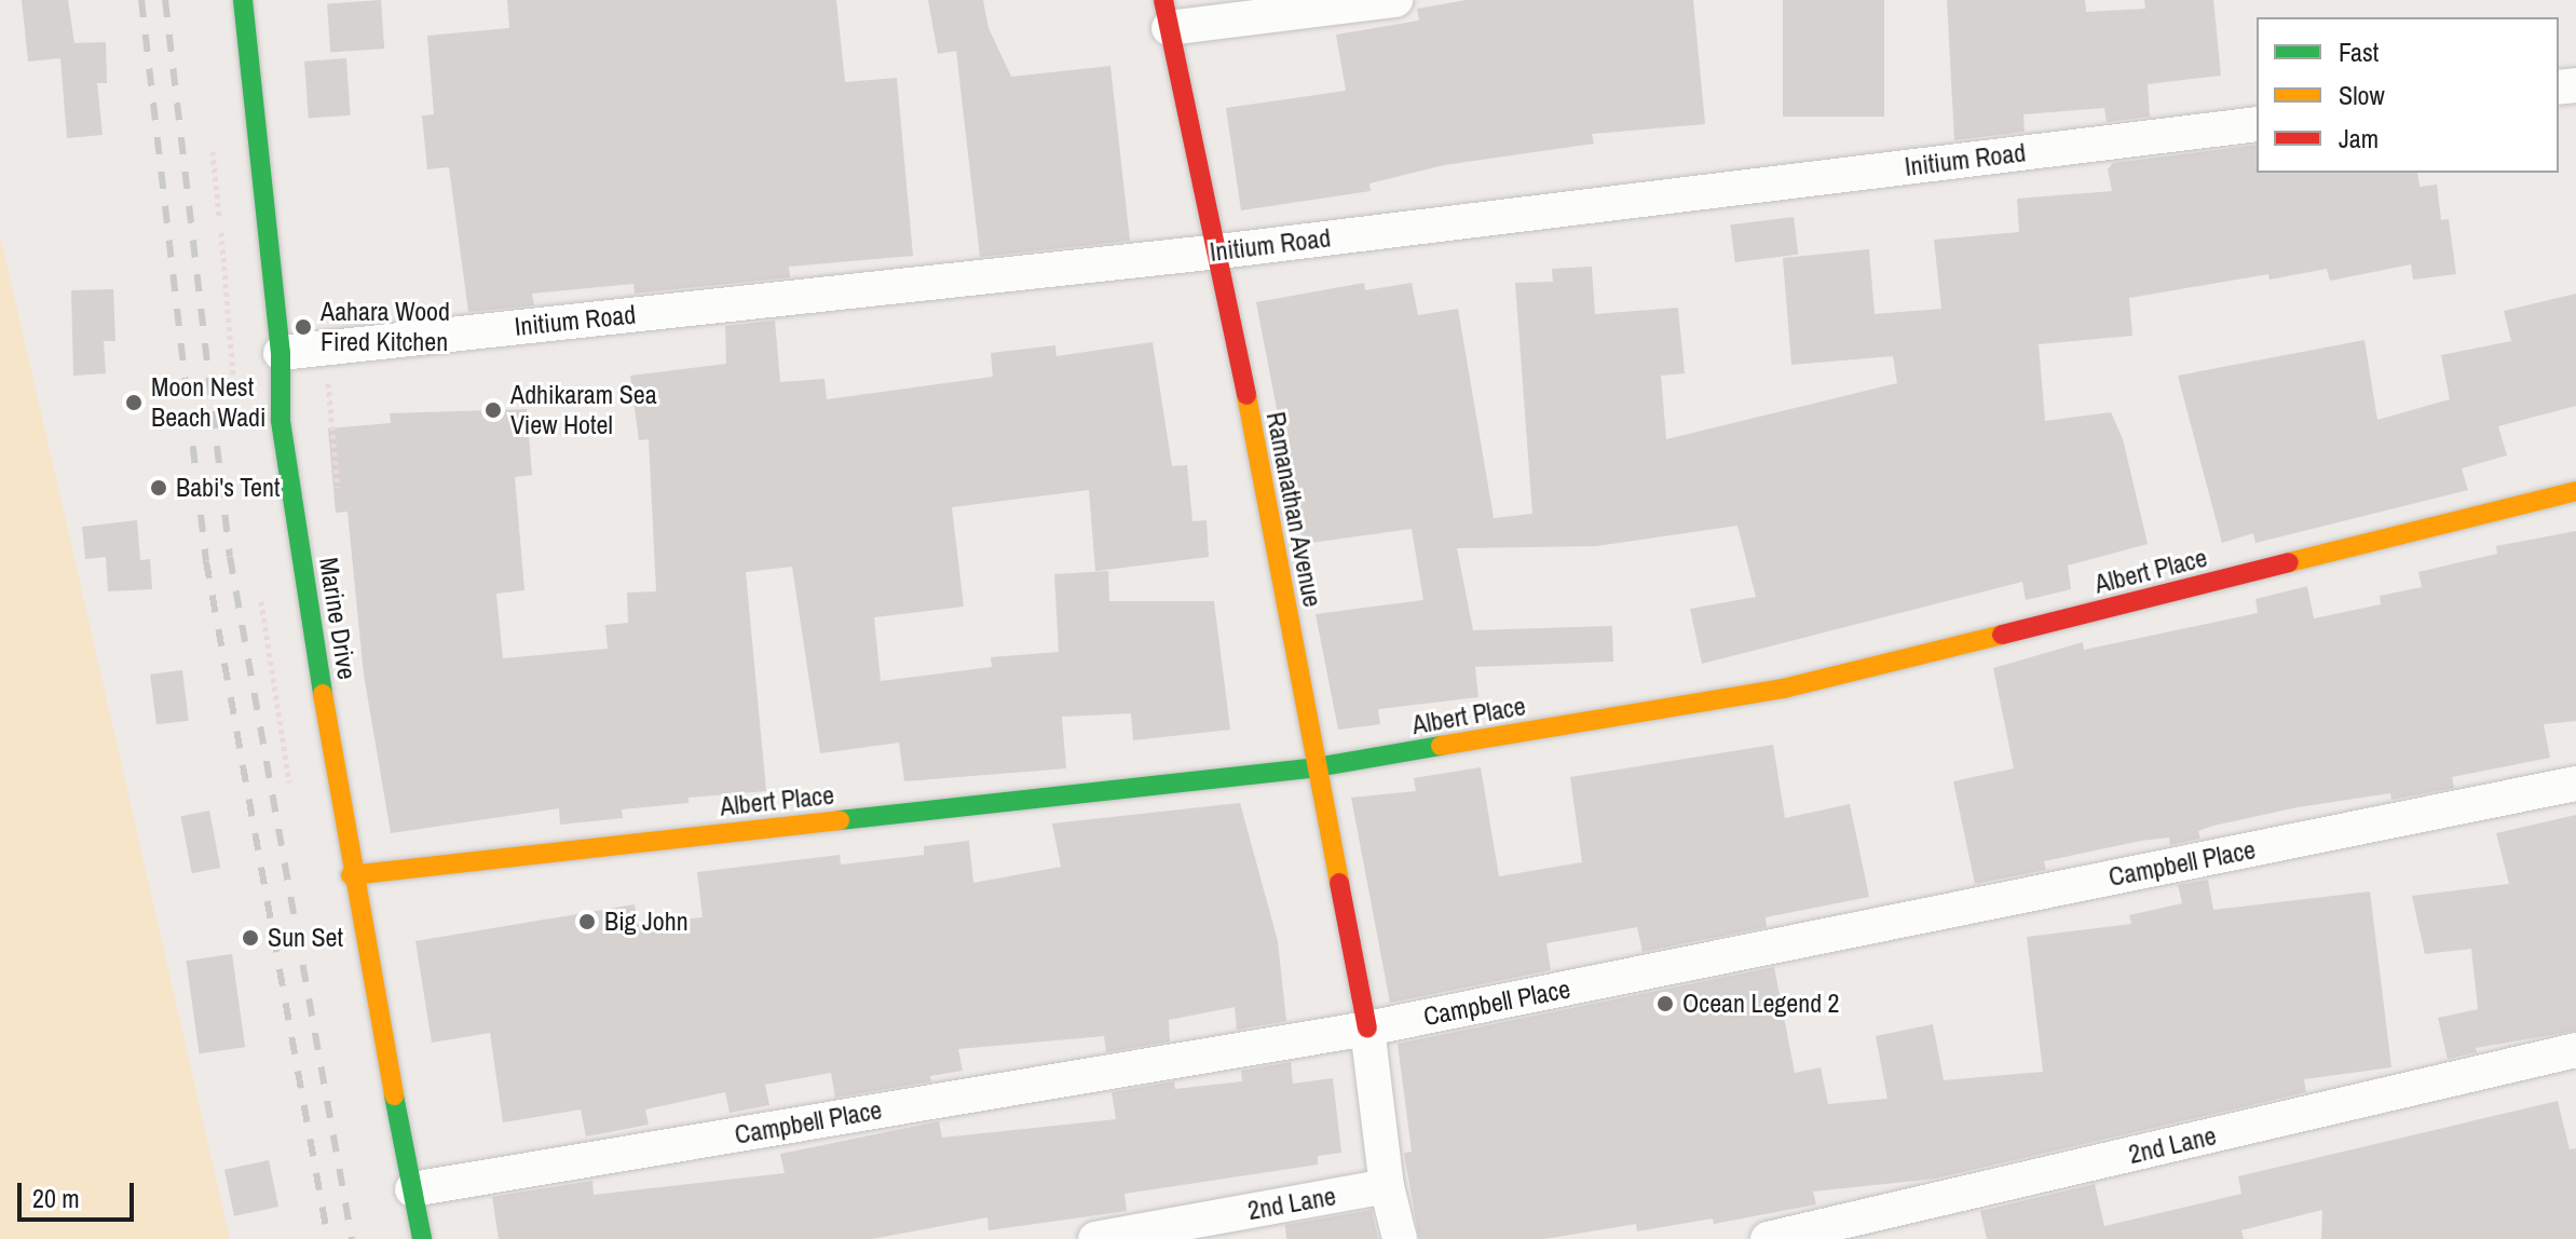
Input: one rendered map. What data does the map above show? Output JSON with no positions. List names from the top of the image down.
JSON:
{
  "streets": {
    "street": [
      "Initium Road",
      "Ramanathan Avenue",
      "Albert Place",
      "Marine Drive",
      "Campbell Place",
      "2nd Lane"
    ]
  },
  "crossings": [
    ["Initium Road", "Ramanathan Avenue"],
    ["Initium Road", "Marine Drive"],
    ["Ramanathan Avenue", "Albert Place"],
    ["Ramanathan Avenue", "Campbell Place"],
    ["Albert Place", "Marine Drive"],
    ["Marine Drive", "Campbell Place"]
  ],
  "places": [
    "Aahara Wood Fired Kitchen",
    "Moon Nest Beach Wadi",
    "Adhikaram Sea View Hotel",
    "Babi's Tent",
    "Big John",
    "Sun Set",
    "Ocean Legend 2"
  ],
  "legend": ["Fast", "Slow", "Jam"],
  "scale_bar": "20 m"
}
